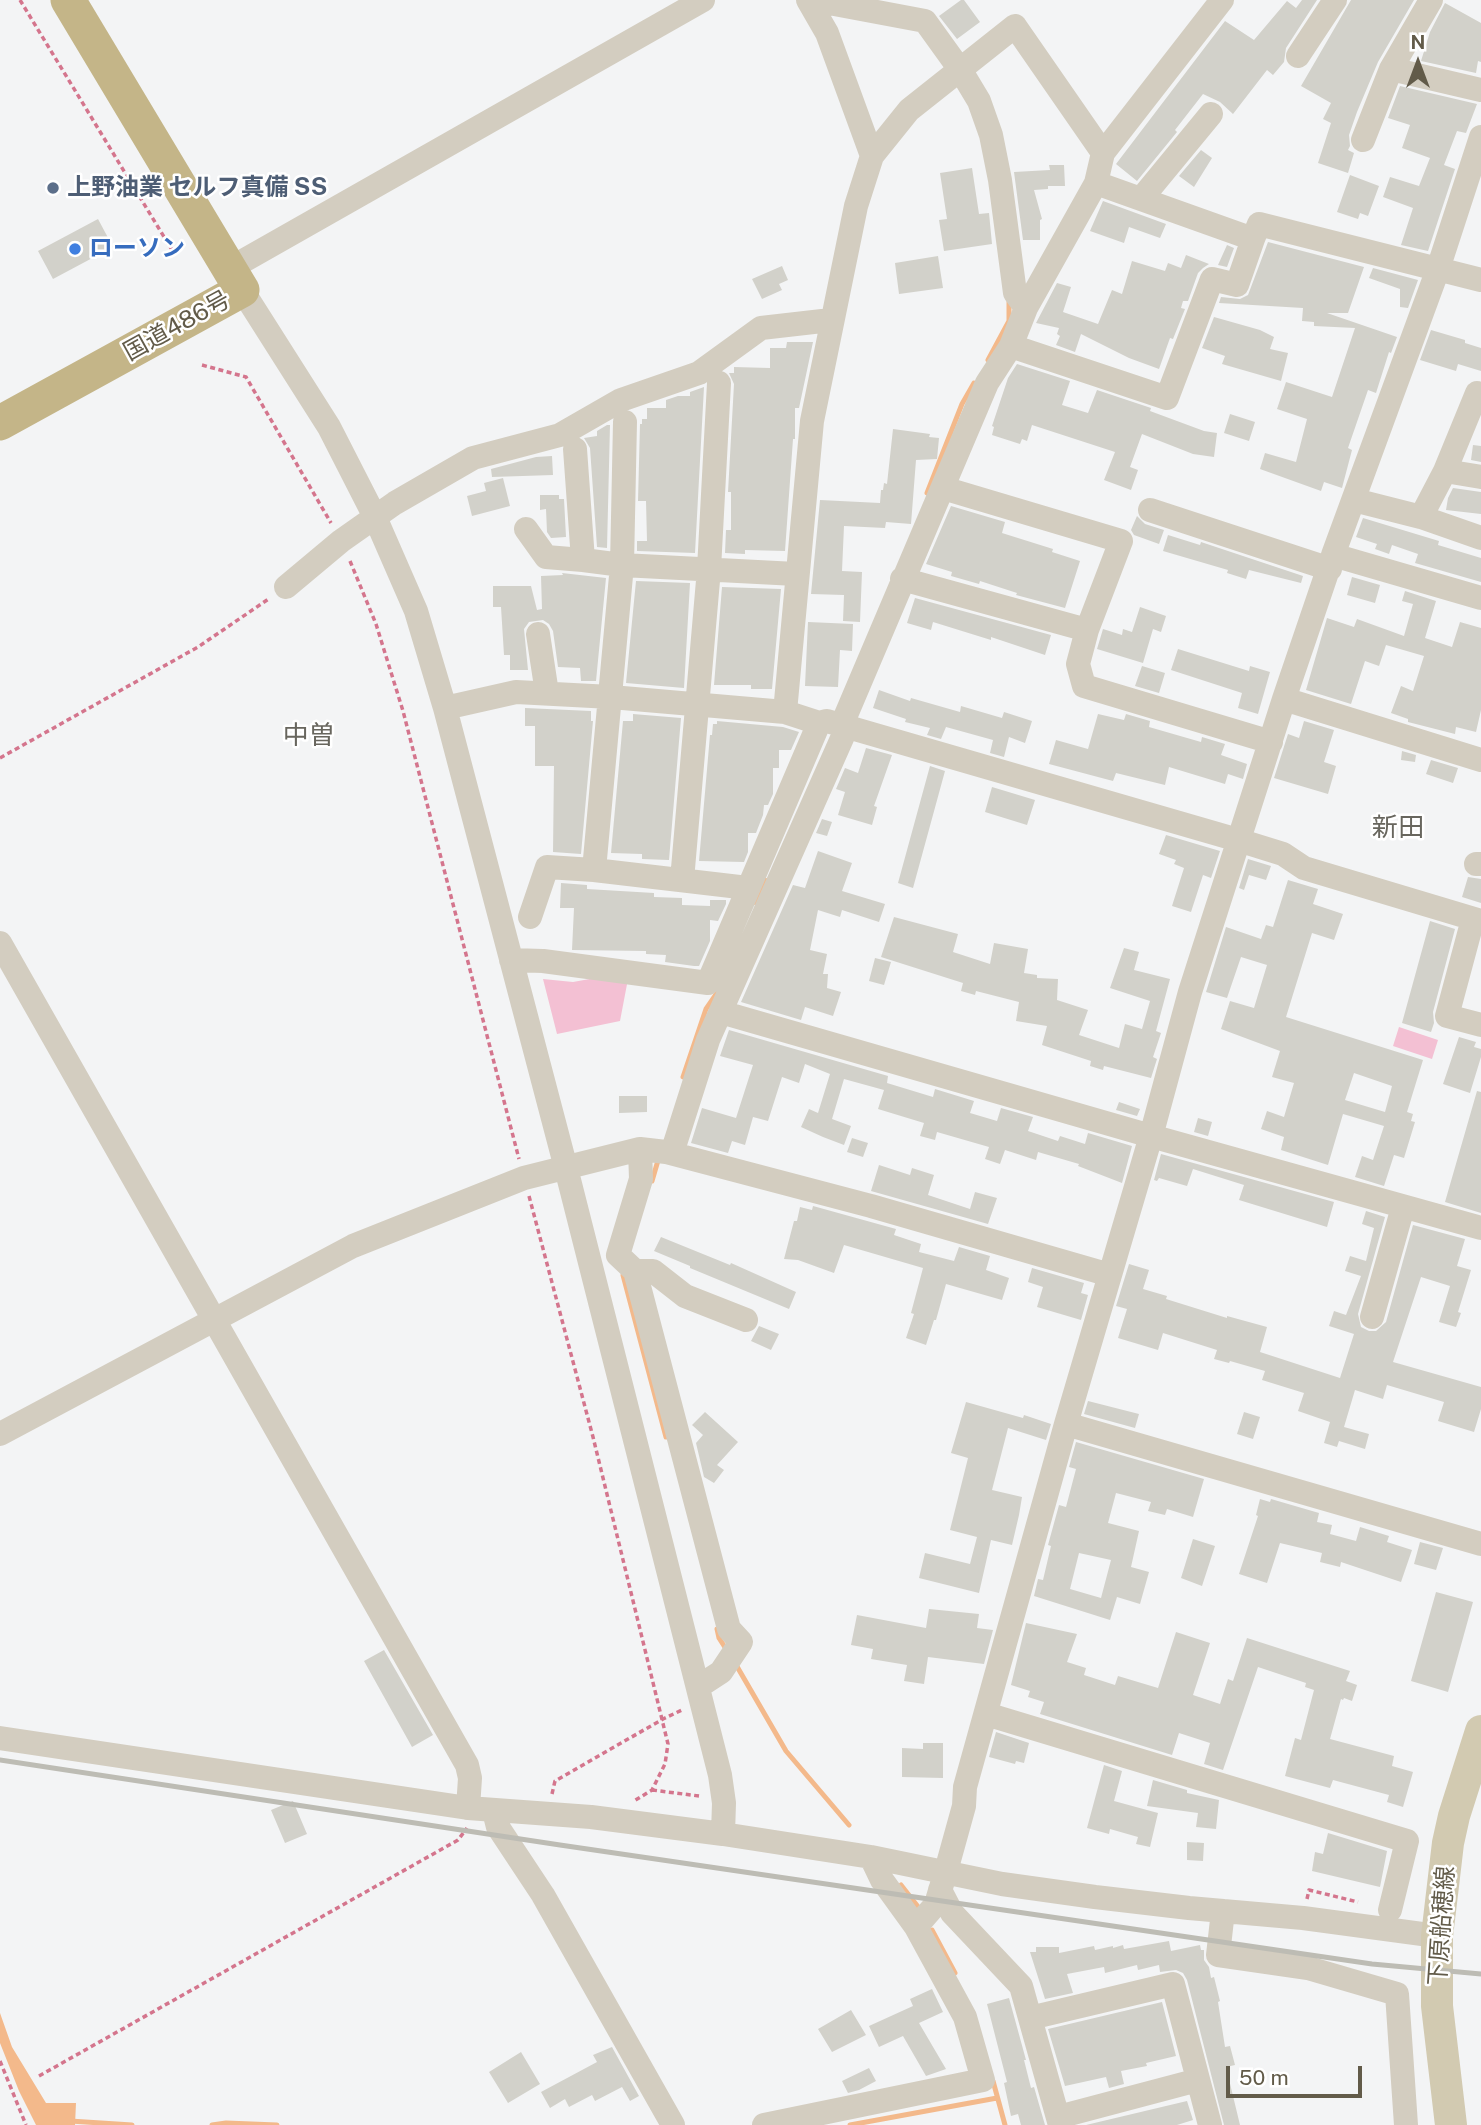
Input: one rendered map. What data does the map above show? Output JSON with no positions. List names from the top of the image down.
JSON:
{
  "streets": {
    "highway": ["国道486号"],
    "main road": ["下原船穂線"]
  },
  "districts": ["中曽", "新田"],
  "places": ["上野油業 セルフ真備 SS", "ローソン"],
  "scale_bar": "50 m",
  "north": "top"
}
